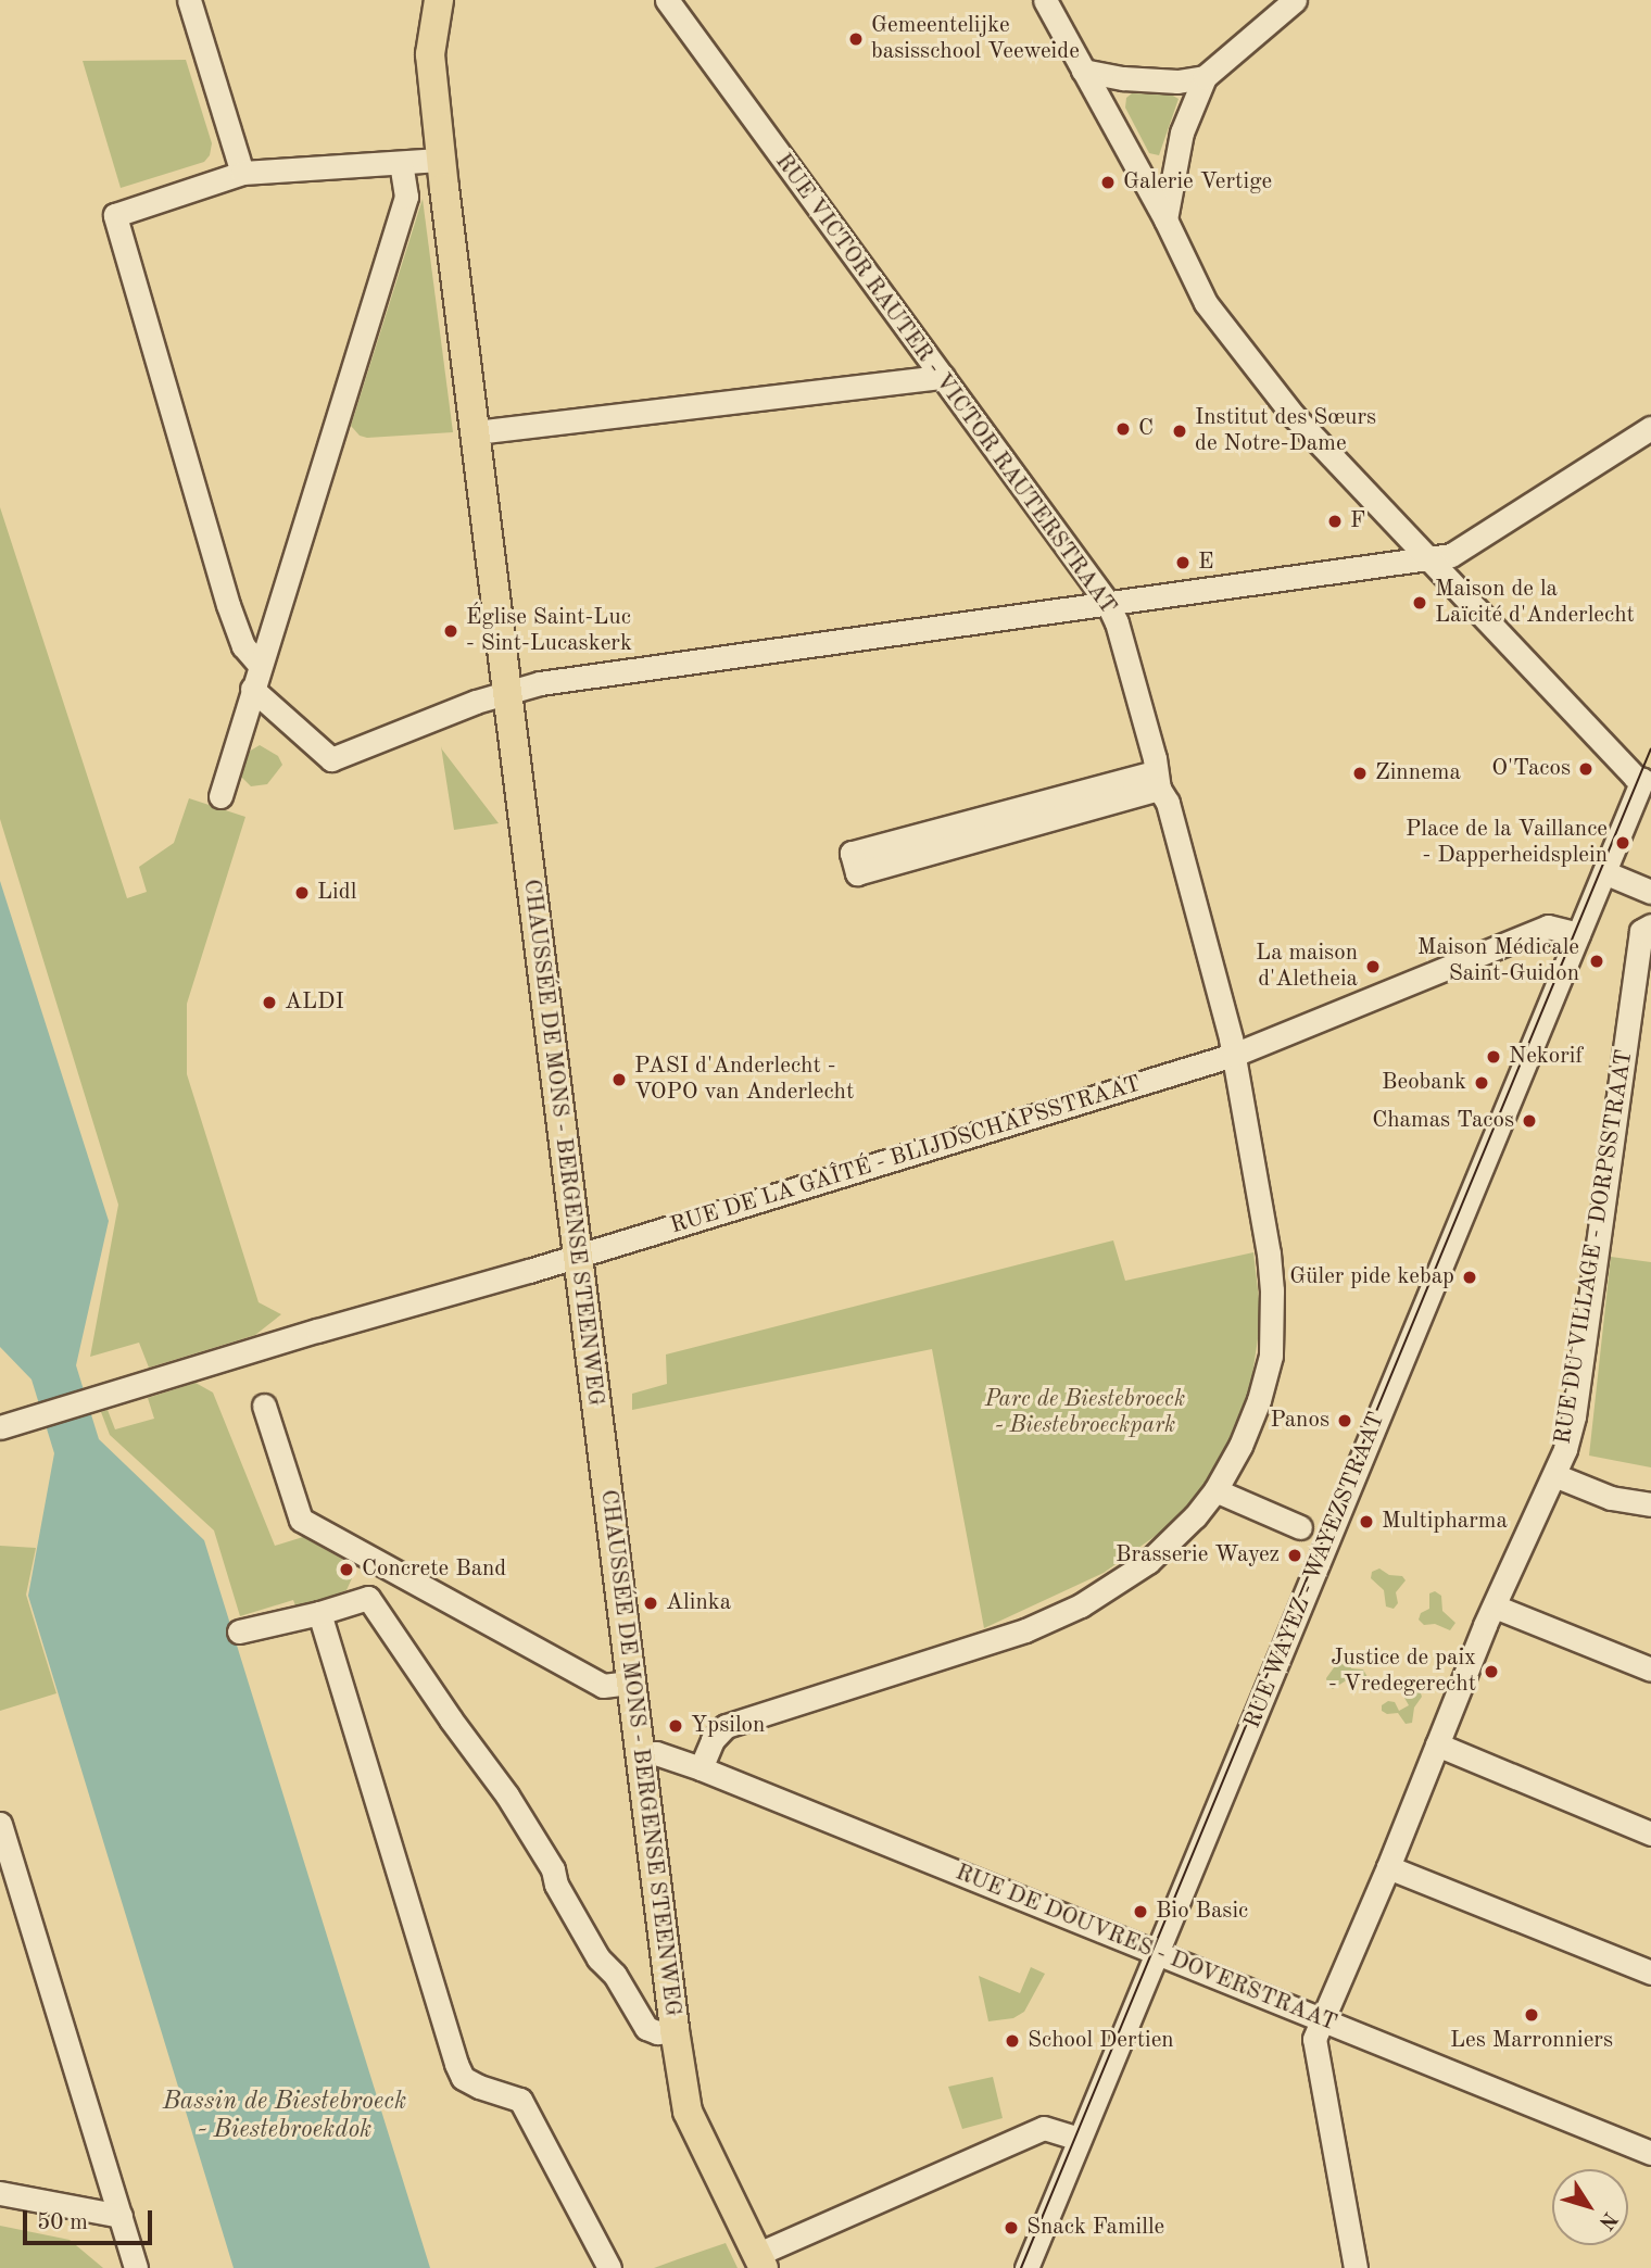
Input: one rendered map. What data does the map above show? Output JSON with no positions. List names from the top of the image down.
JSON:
{
  "streets": {
    "main road": ["CHAUSSÉE DE MONS - BERGENSE STEENWEG"],
    "street": [
      "RUE VICTOR RAUTER - VICTOR RAUTERSTRAAT",
      "RUE DE LA GAÎTÉ - BLIJDSCHAPSSTRAAT",
      "RUE DU VILLAGE - DORPSSTRAAT",
      "RUE WAYEZ - WAYEZSTRAAT",
      "RUE DE DOUVRES - DOVERSTRAAT"
    ]
  },
  "crossings": [
    ["RUE VICTOR RAUTER - VICTOR RAUTERSTRAAT", "RUE DE LA GAÎTÉ - BLIJDSCHAPSSTRAAT"],
    ["RUE VICTOR RAUTER - VICTOR RAUTERSTRAAT", "RUE DE DOUVRES - DOVERSTRAAT"],
    ["CHAUSSÉE DE MONS - BERGENSE STEENWEG", "RUE DE LA GAÎTÉ - BLIJDSCHAPSSTRAAT"],
    ["CHAUSSÉE DE MONS - BERGENSE STEENWEG", "RUE DE DOUVRES - DOVERSTRAAT"],
    ["RUE DE LA GAÎTÉ - BLIJDSCHAPSSTRAAT", "RUE WAYEZ - WAYEZSTRAAT"],
    ["RUE DU VILLAGE - DORPSSTRAAT", "RUE DE DOUVRES - DOVERSTRAAT"],
    ["RUE WAYEZ - WAYEZSTRAAT", "RUE DE DOUVRES - DOVERSTRAAT"]
  ],
  "water": ["Bassin de Biestebroeck - Biestebroekdok"],
  "parks": ["Parc de Biestebroeck - Biestebroeckpark"],
  "places": [
    "Gemeentelijke basisschool Veeweide",
    "Galerie Vertige",
    "C",
    "Institut des Sœurs de Notre-Dame",
    "F",
    "E",
    "Maison de la Laïcité d'Anderlecht",
    "Église Saint-Luc - Sint-Lucaskerk",
    "O'Tacos",
    "Zinnema",
    "Place de la Vaillance - Dapperheidsplein",
    "Lidl",
    "Maison Médicale Saint-Guidon",
    "La maison d'Aletheia",
    "ALDI",
    "Nekorif",
    "PASI d'Anderlecht - VOPO van Anderlecht",
    "Beobank",
    "Chamas Tacos",
    "Güler pide kebap",
    "Panos",
    "Multipharma",
    "Brasserie Wayez",
    "Concrete Band",
    "Alinka",
    "Justice de paix - Vredegerecht",
    "Ypsilon",
    "Bio Basic",
    "Les Marronniers",
    "School Dertien",
    "Snack Famille"
  ],
  "scale_bar": "50 m",
  "north": "bottom right"
}
